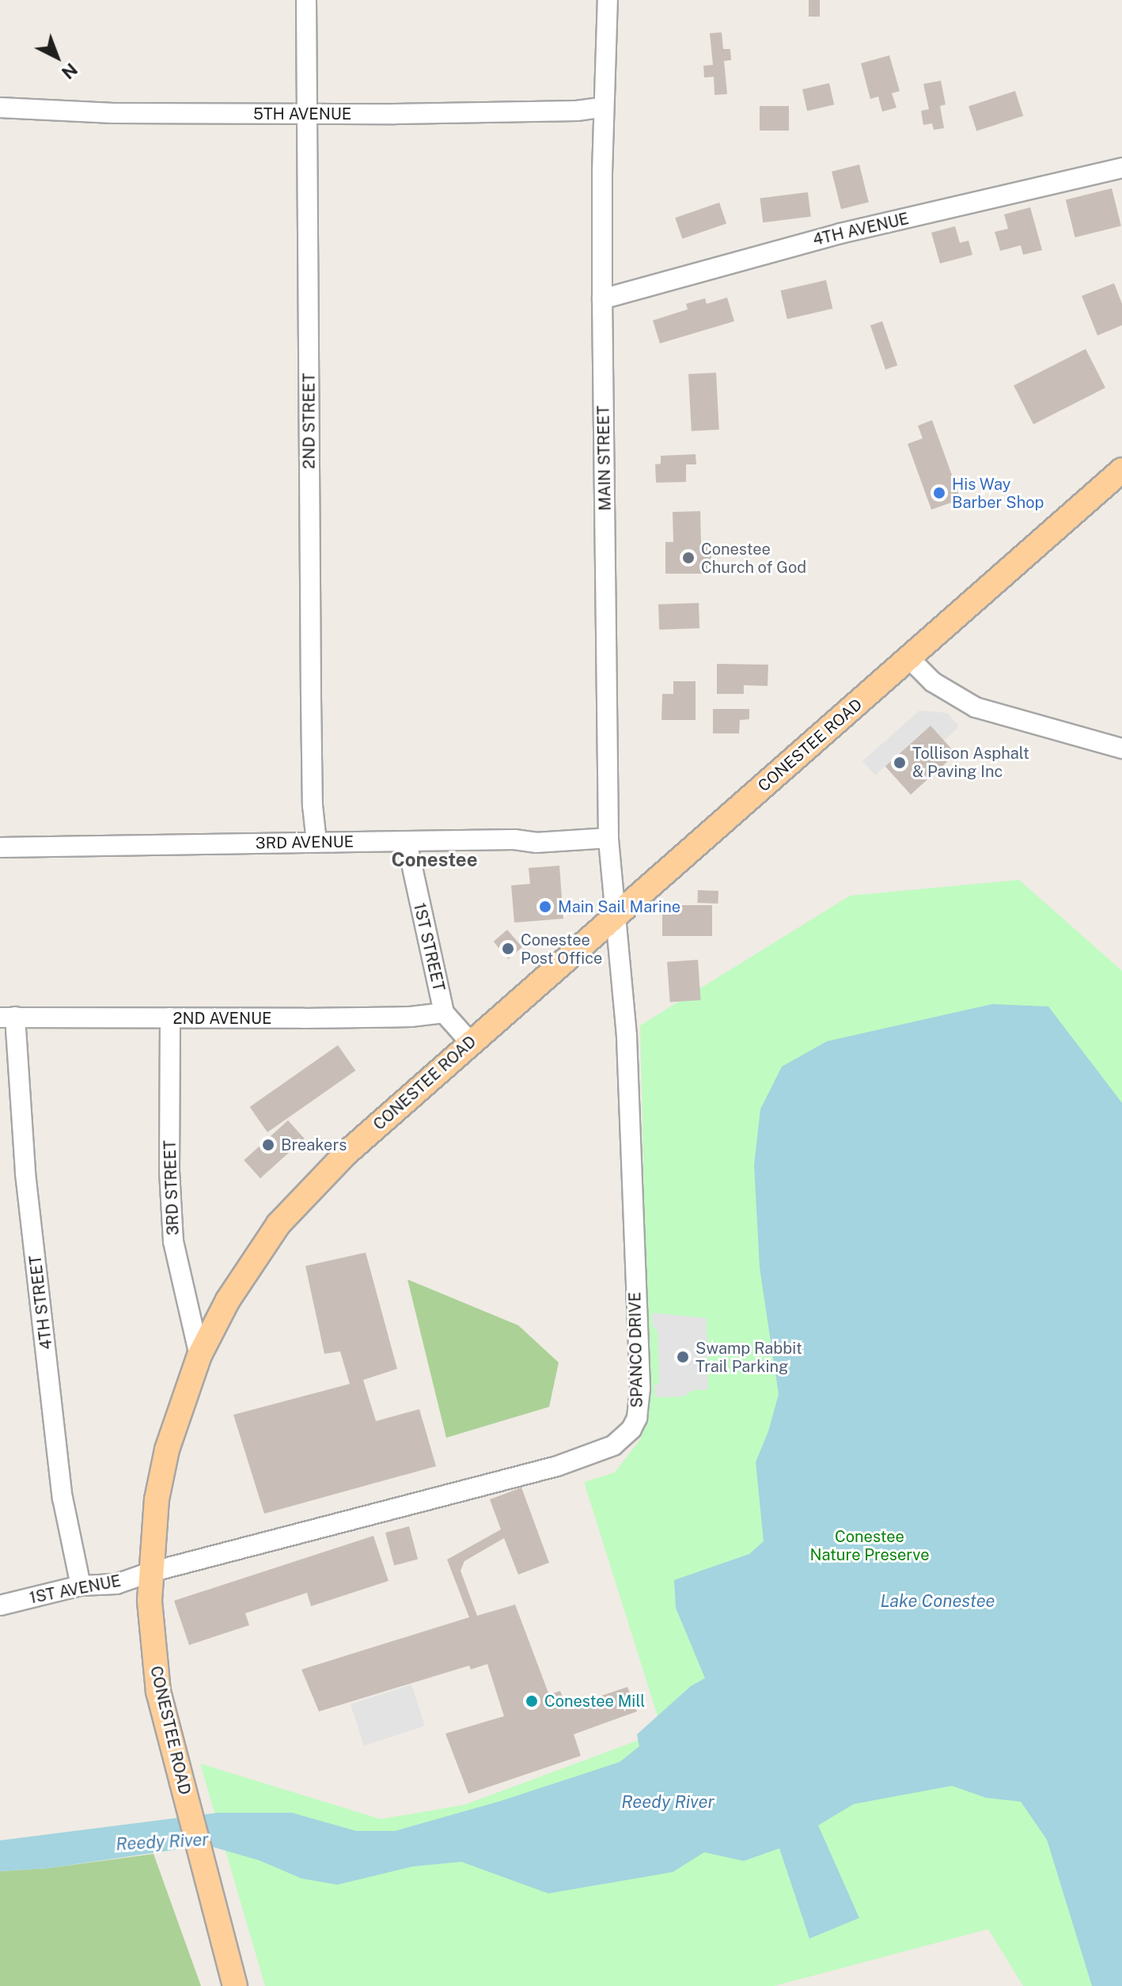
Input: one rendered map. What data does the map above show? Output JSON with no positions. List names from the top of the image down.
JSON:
{
  "streets": {
    "main road": ["CONESTEE ROAD"],
    "street": [
      "5TH AVENUE",
      "4TH AVENUE",
      "2ND STREET",
      "MAIN STREET",
      "3RD AVENUE",
      "1ST STREET",
      "2ND AVENUE",
      "3RD STREET",
      "4TH STREET",
      "SPANCO DRIVE",
      "1ST AVENUE"
    ]
  },
  "crossings": [
    ["5TH AVENUE", "2ND STREET"],
    ["5TH AVENUE", "MAIN STREET"],
    ["4TH AVENUE", "MAIN STREET"],
    ["2ND STREET", "3RD AVENUE"],
    ["MAIN STREET", "CONESTEE ROAD"],
    ["MAIN STREET", "3RD AVENUE"],
    ["MAIN STREET", "SPANCO DRIVE"],
    ["CONESTEE ROAD", "1ST STREET"],
    ["CONESTEE ROAD", "3RD STREET"],
    ["CONESTEE ROAD", "SPANCO DRIVE"],
    ["CONESTEE ROAD", "1ST AVENUE"],
    ["3RD AVENUE", "1ST STREET"],
    ["1ST STREET", "2ND AVENUE"],
    ["2ND AVENUE", "3RD STREET"],
    ["2ND AVENUE", "4TH STREET"],
    ["4TH STREET", "1ST AVENUE"],
    ["SPANCO DRIVE", "1ST AVENUE"]
  ],
  "districts": ["Conestee"],
  "water": ["Lake Conestee", "Reedy River"],
  "parks": ["Conestee Nature Preserve"],
  "places": [
    "His Way Barber Shop",
    "Conestee Church of God",
    "Tollison Asphalt & Paving Inc",
    "Main Sail Marine",
    "Conestee Post Office",
    "Breakers",
    "Swamp Rabbit Trail Parking",
    "Conestee Mill"
  ],
  "north": "bottom right"
}
